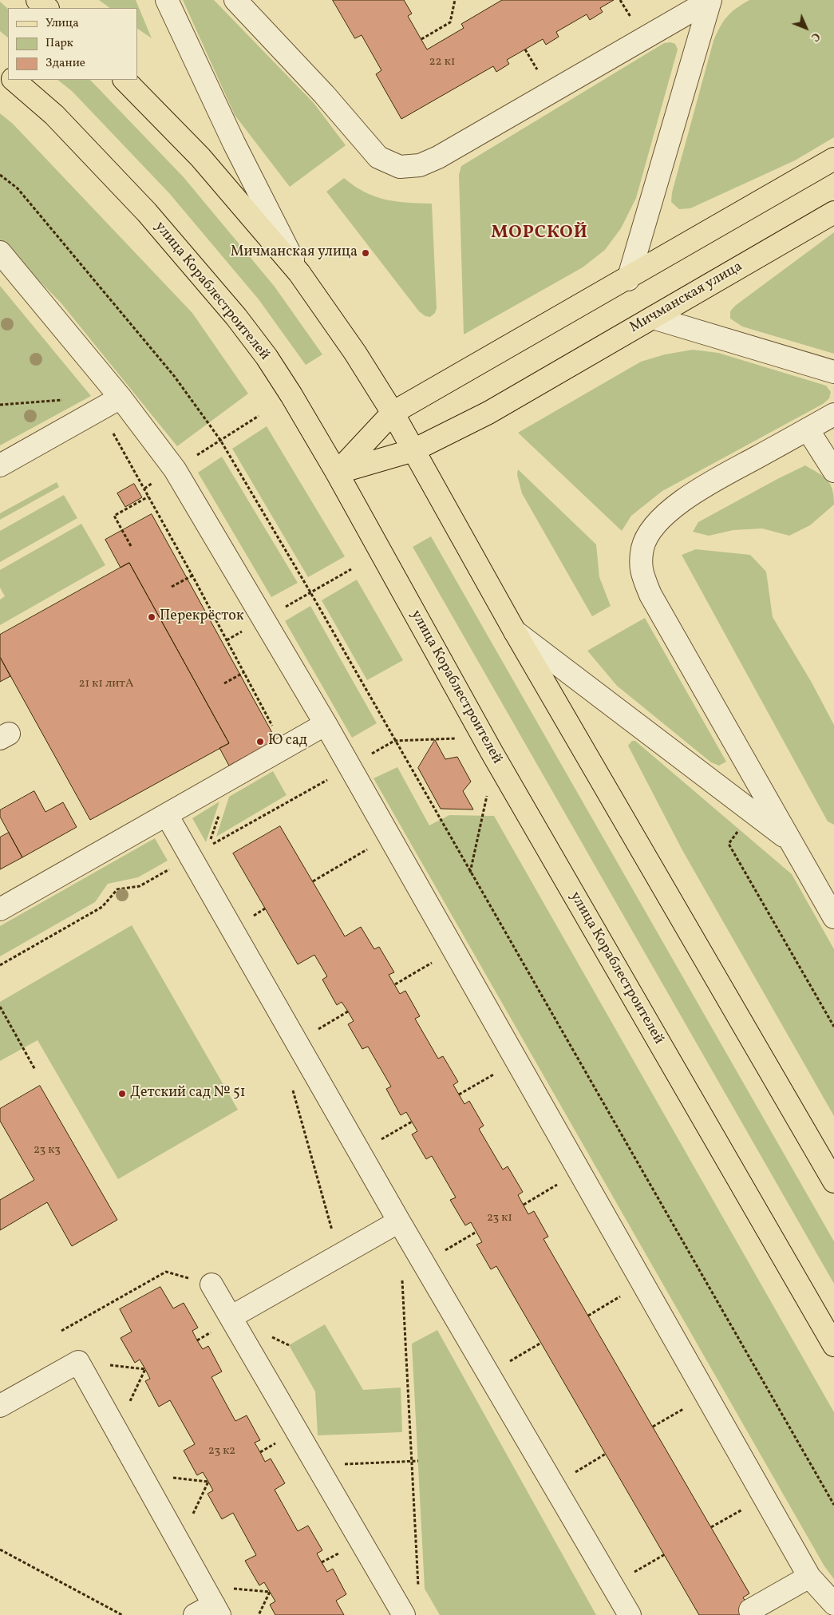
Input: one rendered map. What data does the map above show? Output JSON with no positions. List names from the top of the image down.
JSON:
{
  "streets": {
    "main road": ["улица Кораблестроителей", "Мичманская улица"]
  },
  "crossings": [
    ["улица Кораблестроителей", "Мичманская улица"]
  ],
  "districts": ["МОРСКОЙ"],
  "places": [
    "Мичманская улица",
    "Перекрёсток",
    "Ю сад",
    "Детский сад № 51"
  ],
  "house_numbers": [
    "22 к1",
    "21 к1 литА",
    "23 к3",
    "23 к1",
    "23 к2"
  ],
  "legend": ["Улица", "Парк", "Здание"],
  "north": "bottom right"
}
